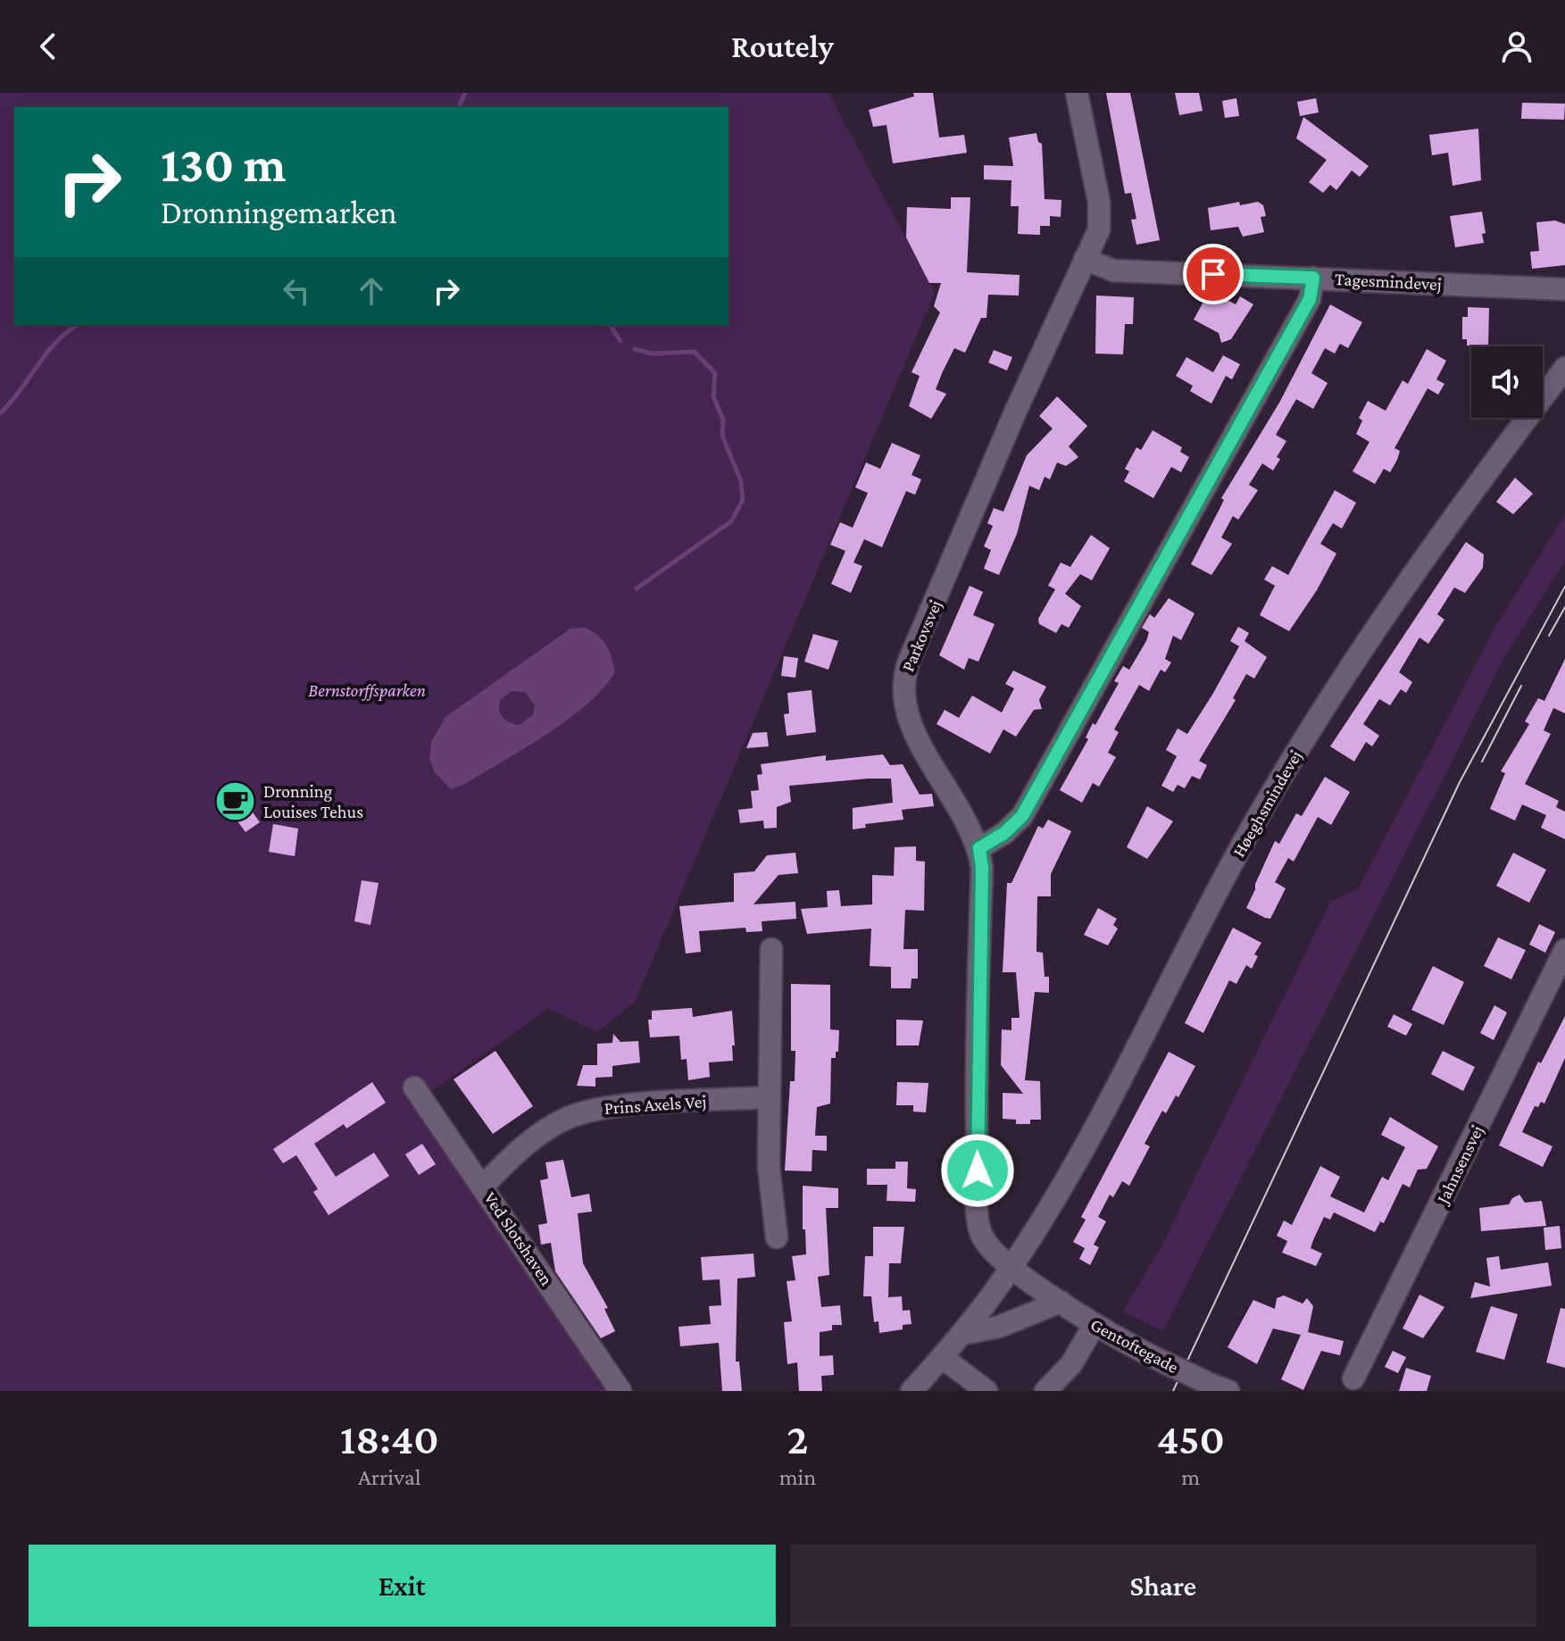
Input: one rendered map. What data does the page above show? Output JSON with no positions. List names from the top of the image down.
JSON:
{
  "streets": {
    "street": [
      "Tagesmindevej",
      "Parkovsvej",
      "Høeghsmindevej",
      "Prins Axels Vej",
      "Jahnsensvej",
      "Ved Slotshaven",
      "Gentoftegade"
    ]
  },
  "crossings": [
    ["Tagesmindevej", "Parkovsvej"],
    ["Parkovsvej", "Høeghsmindevej"],
    ["Parkovsvej", "Gentoftegade"],
    ["Høeghsmindevej", "Gentoftegade"],
    ["Prins Axels Vej", "Ved Slotshaven"]
  ],
  "parks": ["Bernstorffsparken"],
  "places": {
    "cafe": ["Dronning Louises Tehus"]
  },
  "page": {
    "header": "Routely",
    "turn": ["130 m", "Dronningemarken"],
    "eta": [
      "18:40",
      "Arrival",
      "2",
      "min",
      "450",
      "m"
    ],
    "buttons": ["Exit", "Share"]
  }
}
